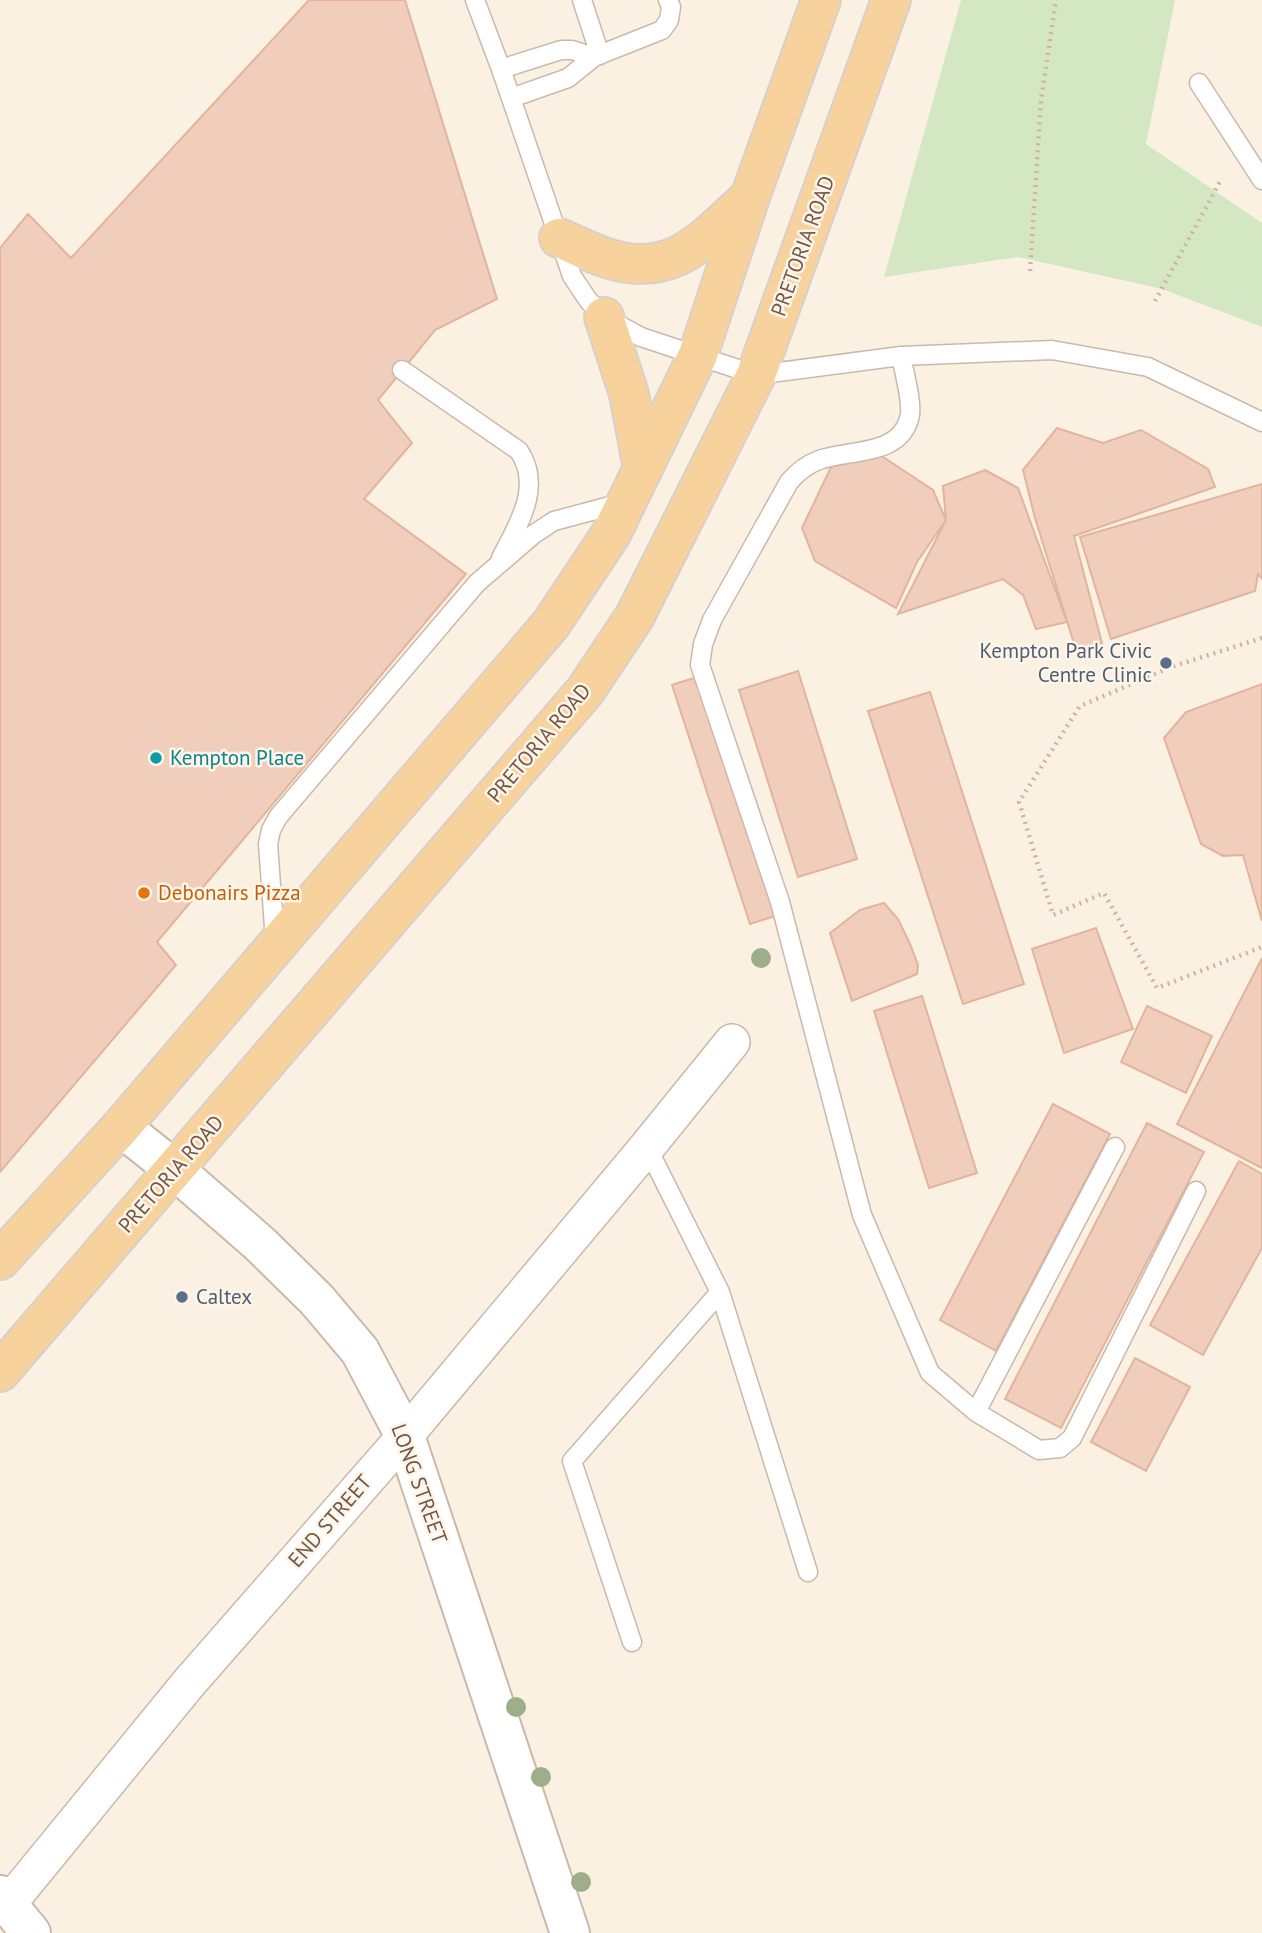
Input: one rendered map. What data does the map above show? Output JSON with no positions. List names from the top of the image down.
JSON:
{
  "streets": {
    "main road": ["PRETORIA ROAD"],
    "street": ["LONG STREET", "END STREET"]
  },
  "crossings": [
    ["PRETORIA ROAD", "LONG STREET"],
    ["LONG STREET", "END STREET"]
  ],
  "places": [
    "Kempton Park Civic Centre Clinic",
    "Kempton Place",
    "Debonairs Pizza",
    "Caltex"
  ]
}
